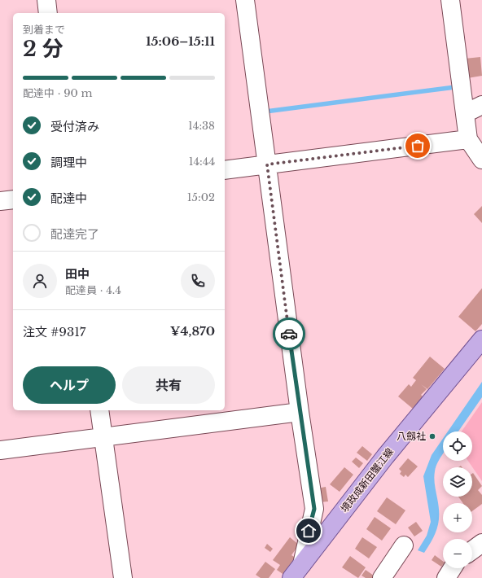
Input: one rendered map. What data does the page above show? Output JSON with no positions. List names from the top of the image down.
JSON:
{
  "streets": {
    "main road": ["境政成新田蟹江線"]
  },
  "places": ["八劔社"],
  "page": {
    "heading": ["2 分", "到着まで", "15:06–15:11"],
    "panel": [
      "田中",
      "配達員 · 4.4",
      "注文 #9317",
      "¥4,870"
    ],
    "bar": "配達中 · 90 m",
    "list": [
      ["受付済み", "14:38"],
      ["調理中", "14:44"],
      ["配達中", "15:02"],
      "配達完了"
    ],
    "buttons": ["ヘルプ", "共有"],
    "map_buttons": ["+", "−"]
  }
}
